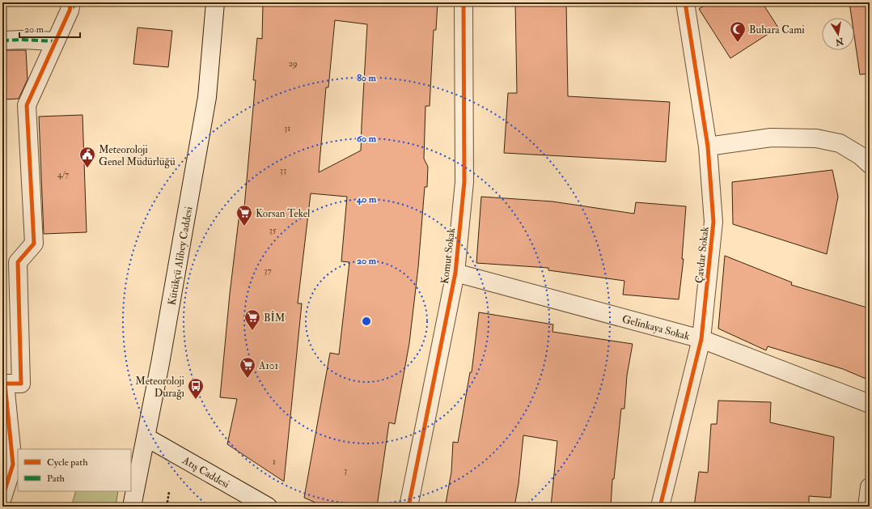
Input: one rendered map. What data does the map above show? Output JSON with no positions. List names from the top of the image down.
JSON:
{
  "streets": {
    "street": [
      "Çavdar Sokak",
      "Kütükçü Alibey Caddesi",
      "Komut Sokak",
      "Gelinkaya Sokak",
      "Atış Caddesi"
    ]
  },
  "crossings": [
    ["Çavdar Sokak", "Gelinkaya Sokak"],
    ["Kütükçü Alibey Caddesi", "Atış Caddesi"],
    ["Komut Sokak", "Gelinkaya Sokak"]
  ],
  "places": {
    "mosque": ["Buhara Cami"],
    "public building": ["Meteoroloji Genel Müdürlüğü"],
    "supermarket": ["Korsan Tekel", "BİM", "A101"],
    "bus stop": ["Meteoroloji Durağı"]
  },
  "house_numbers": [
    "29",
    "31",
    "33",
    "4/7",
    "35",
    "37",
    "1",
    "3"
  ],
  "legend": ["Cycle path", "Path"],
  "scale_bar": "20 m",
  "north": "bottom",
  "rings": [
    "80 m",
    "60 m",
    "40 m",
    "20 m"
  ]
}
